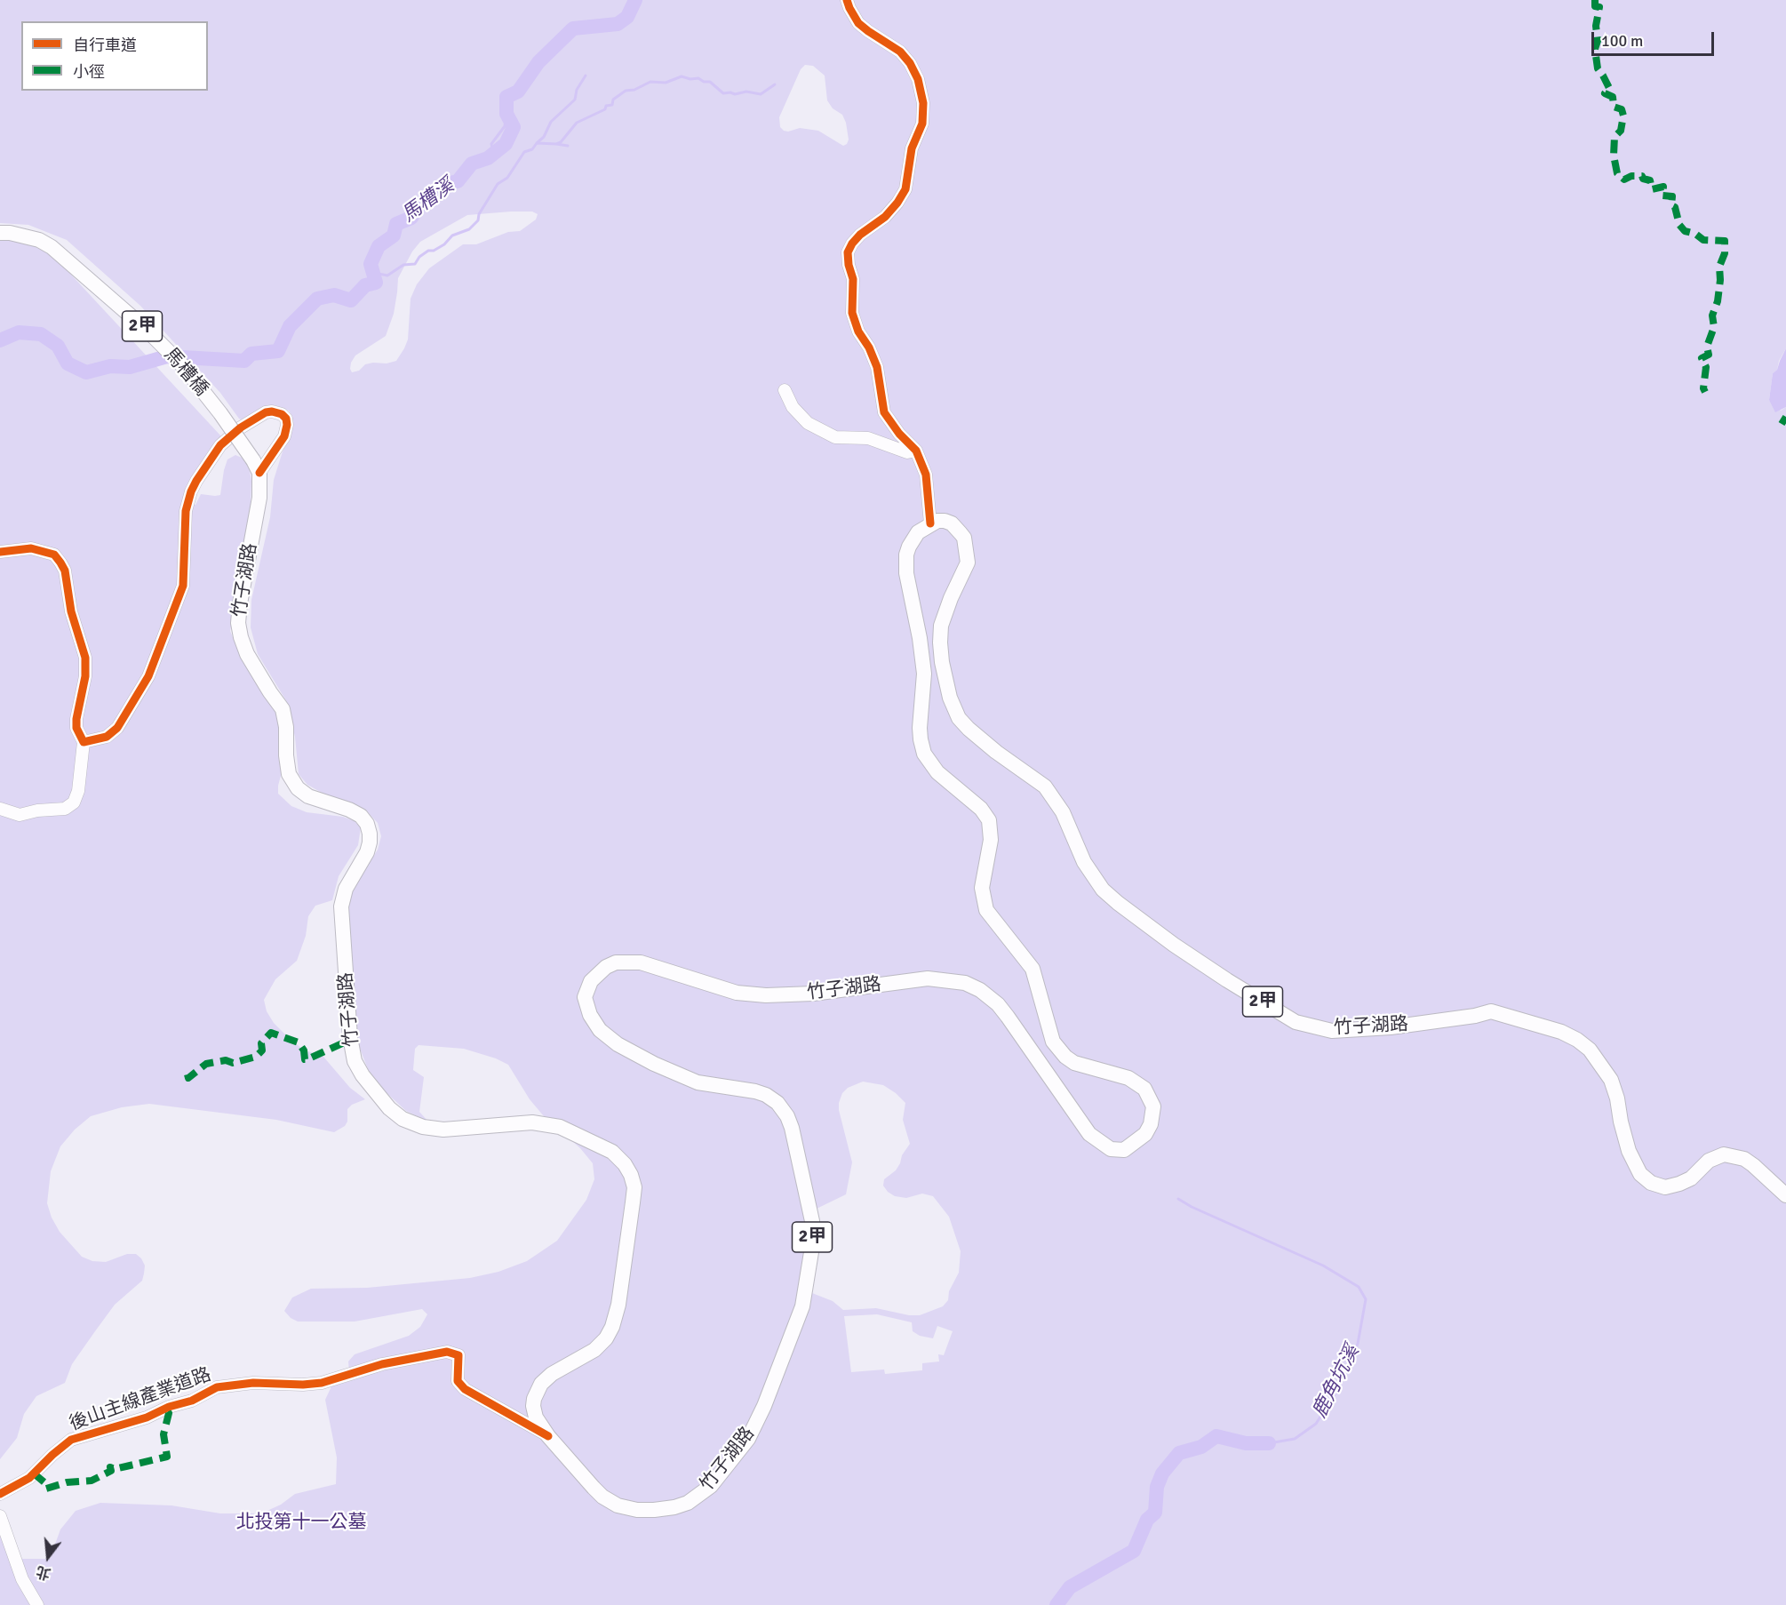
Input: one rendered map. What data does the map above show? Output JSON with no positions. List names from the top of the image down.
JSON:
{
  "streets": {
    "main road": ["2甲", "馬槽橋", "竹子湖路"],
    "street": ["後山主線產業道路"]
  },
  "crossings": [
    ["馬槽橋", "竹子湖路"],
    ["竹子湖路", "後山主線產業道路"]
  ],
  "water": ["馬槽溪", "鹿角坑溪"],
  "parks": ["北投第十一公墓"],
  "legend": ["自行車道", "小徑"],
  "scale_bar": "100 m",
  "north": "bottom"
}
